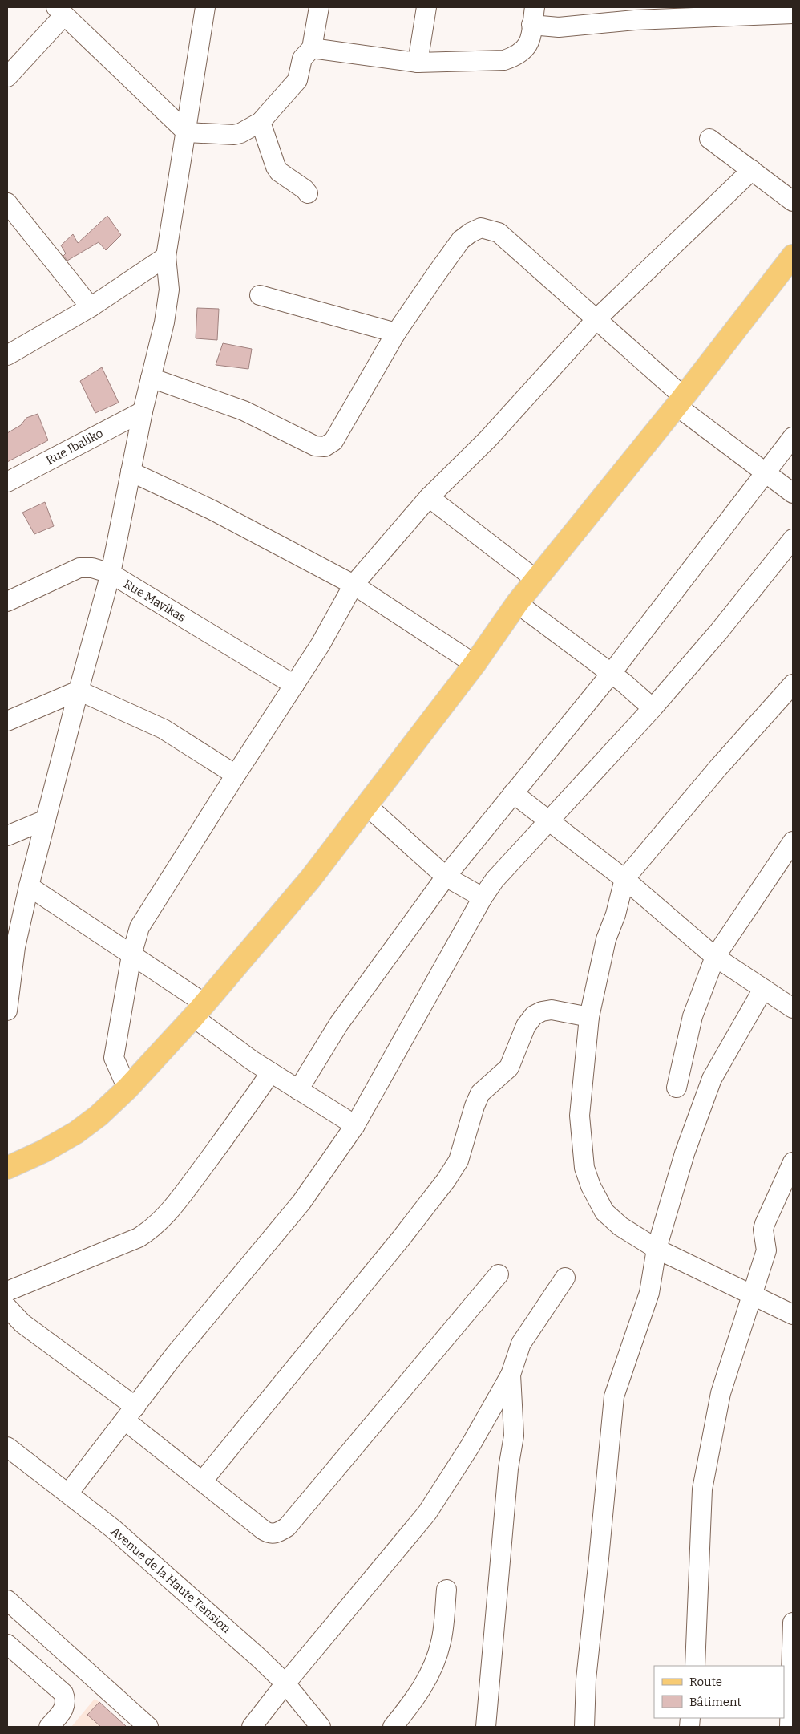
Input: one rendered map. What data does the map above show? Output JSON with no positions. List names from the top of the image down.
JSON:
{
  "streets": {
    "street": ["Rue Ibaliko", "Rue Mayikas", "Avenue de la Haute Tension"]
  },
  "legend": ["Route", "Bâtiment"]
}
